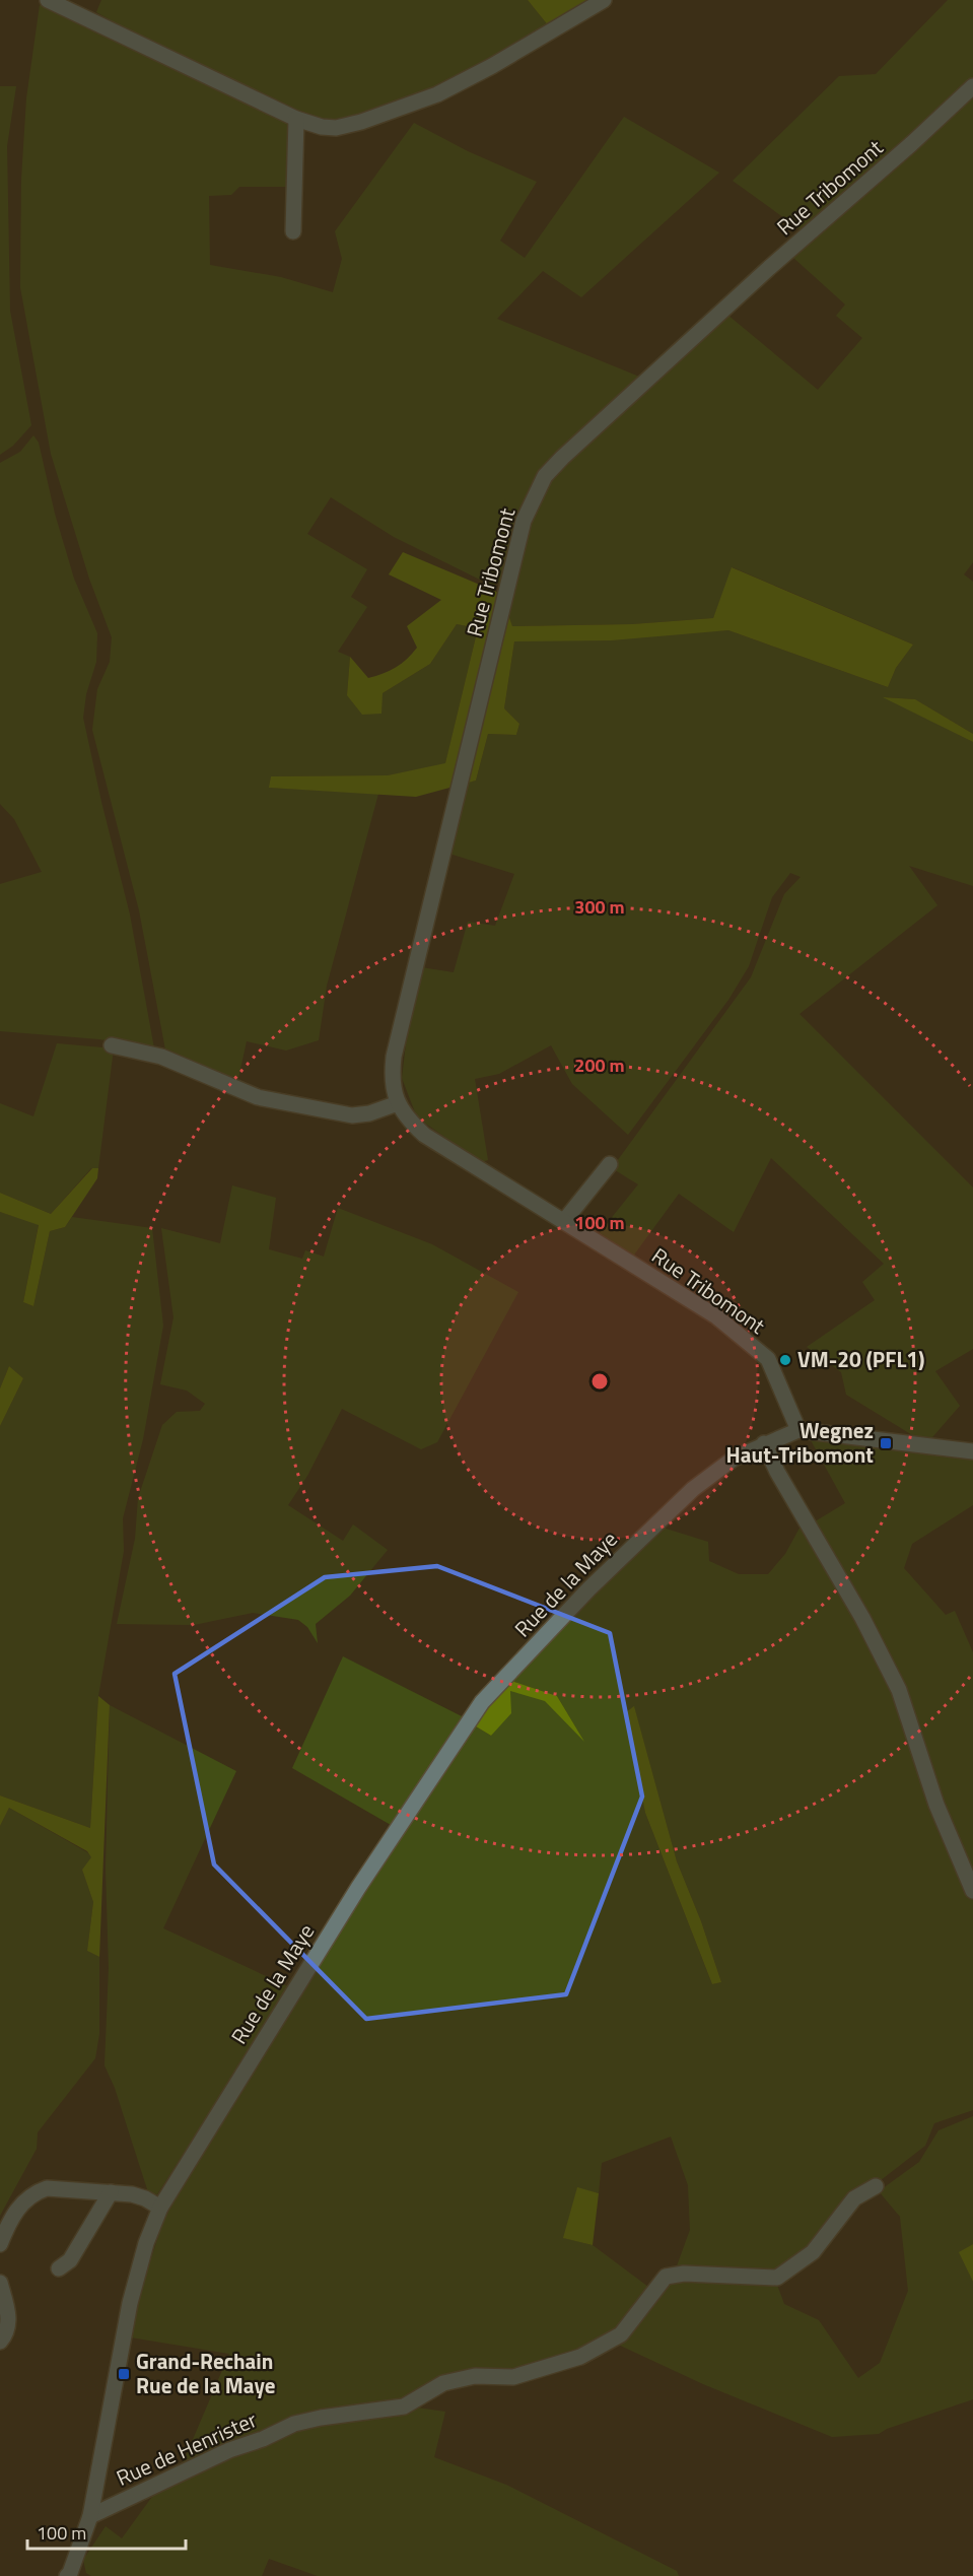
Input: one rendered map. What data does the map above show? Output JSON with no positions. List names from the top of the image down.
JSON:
{
  "streets": {
    "street": ["Rue Tribomont", "Rue de la Maye", "Rue de Henrister"]
  },
  "crossings": [
    ["Rue Tribomont", "Rue de la Maye"],
    ["Rue de la Maye", "Rue de Henrister"]
  ],
  "places": {
    "other": ["VM-20 (PFL1)"],
    "transit": ["Wegnez Haut-Tribomont", "Grand-Rechain Rue de la Maye"]
  },
  "scale_bar": "100 m",
  "rings": ["300 m", "200 m", "100 m"]
}
